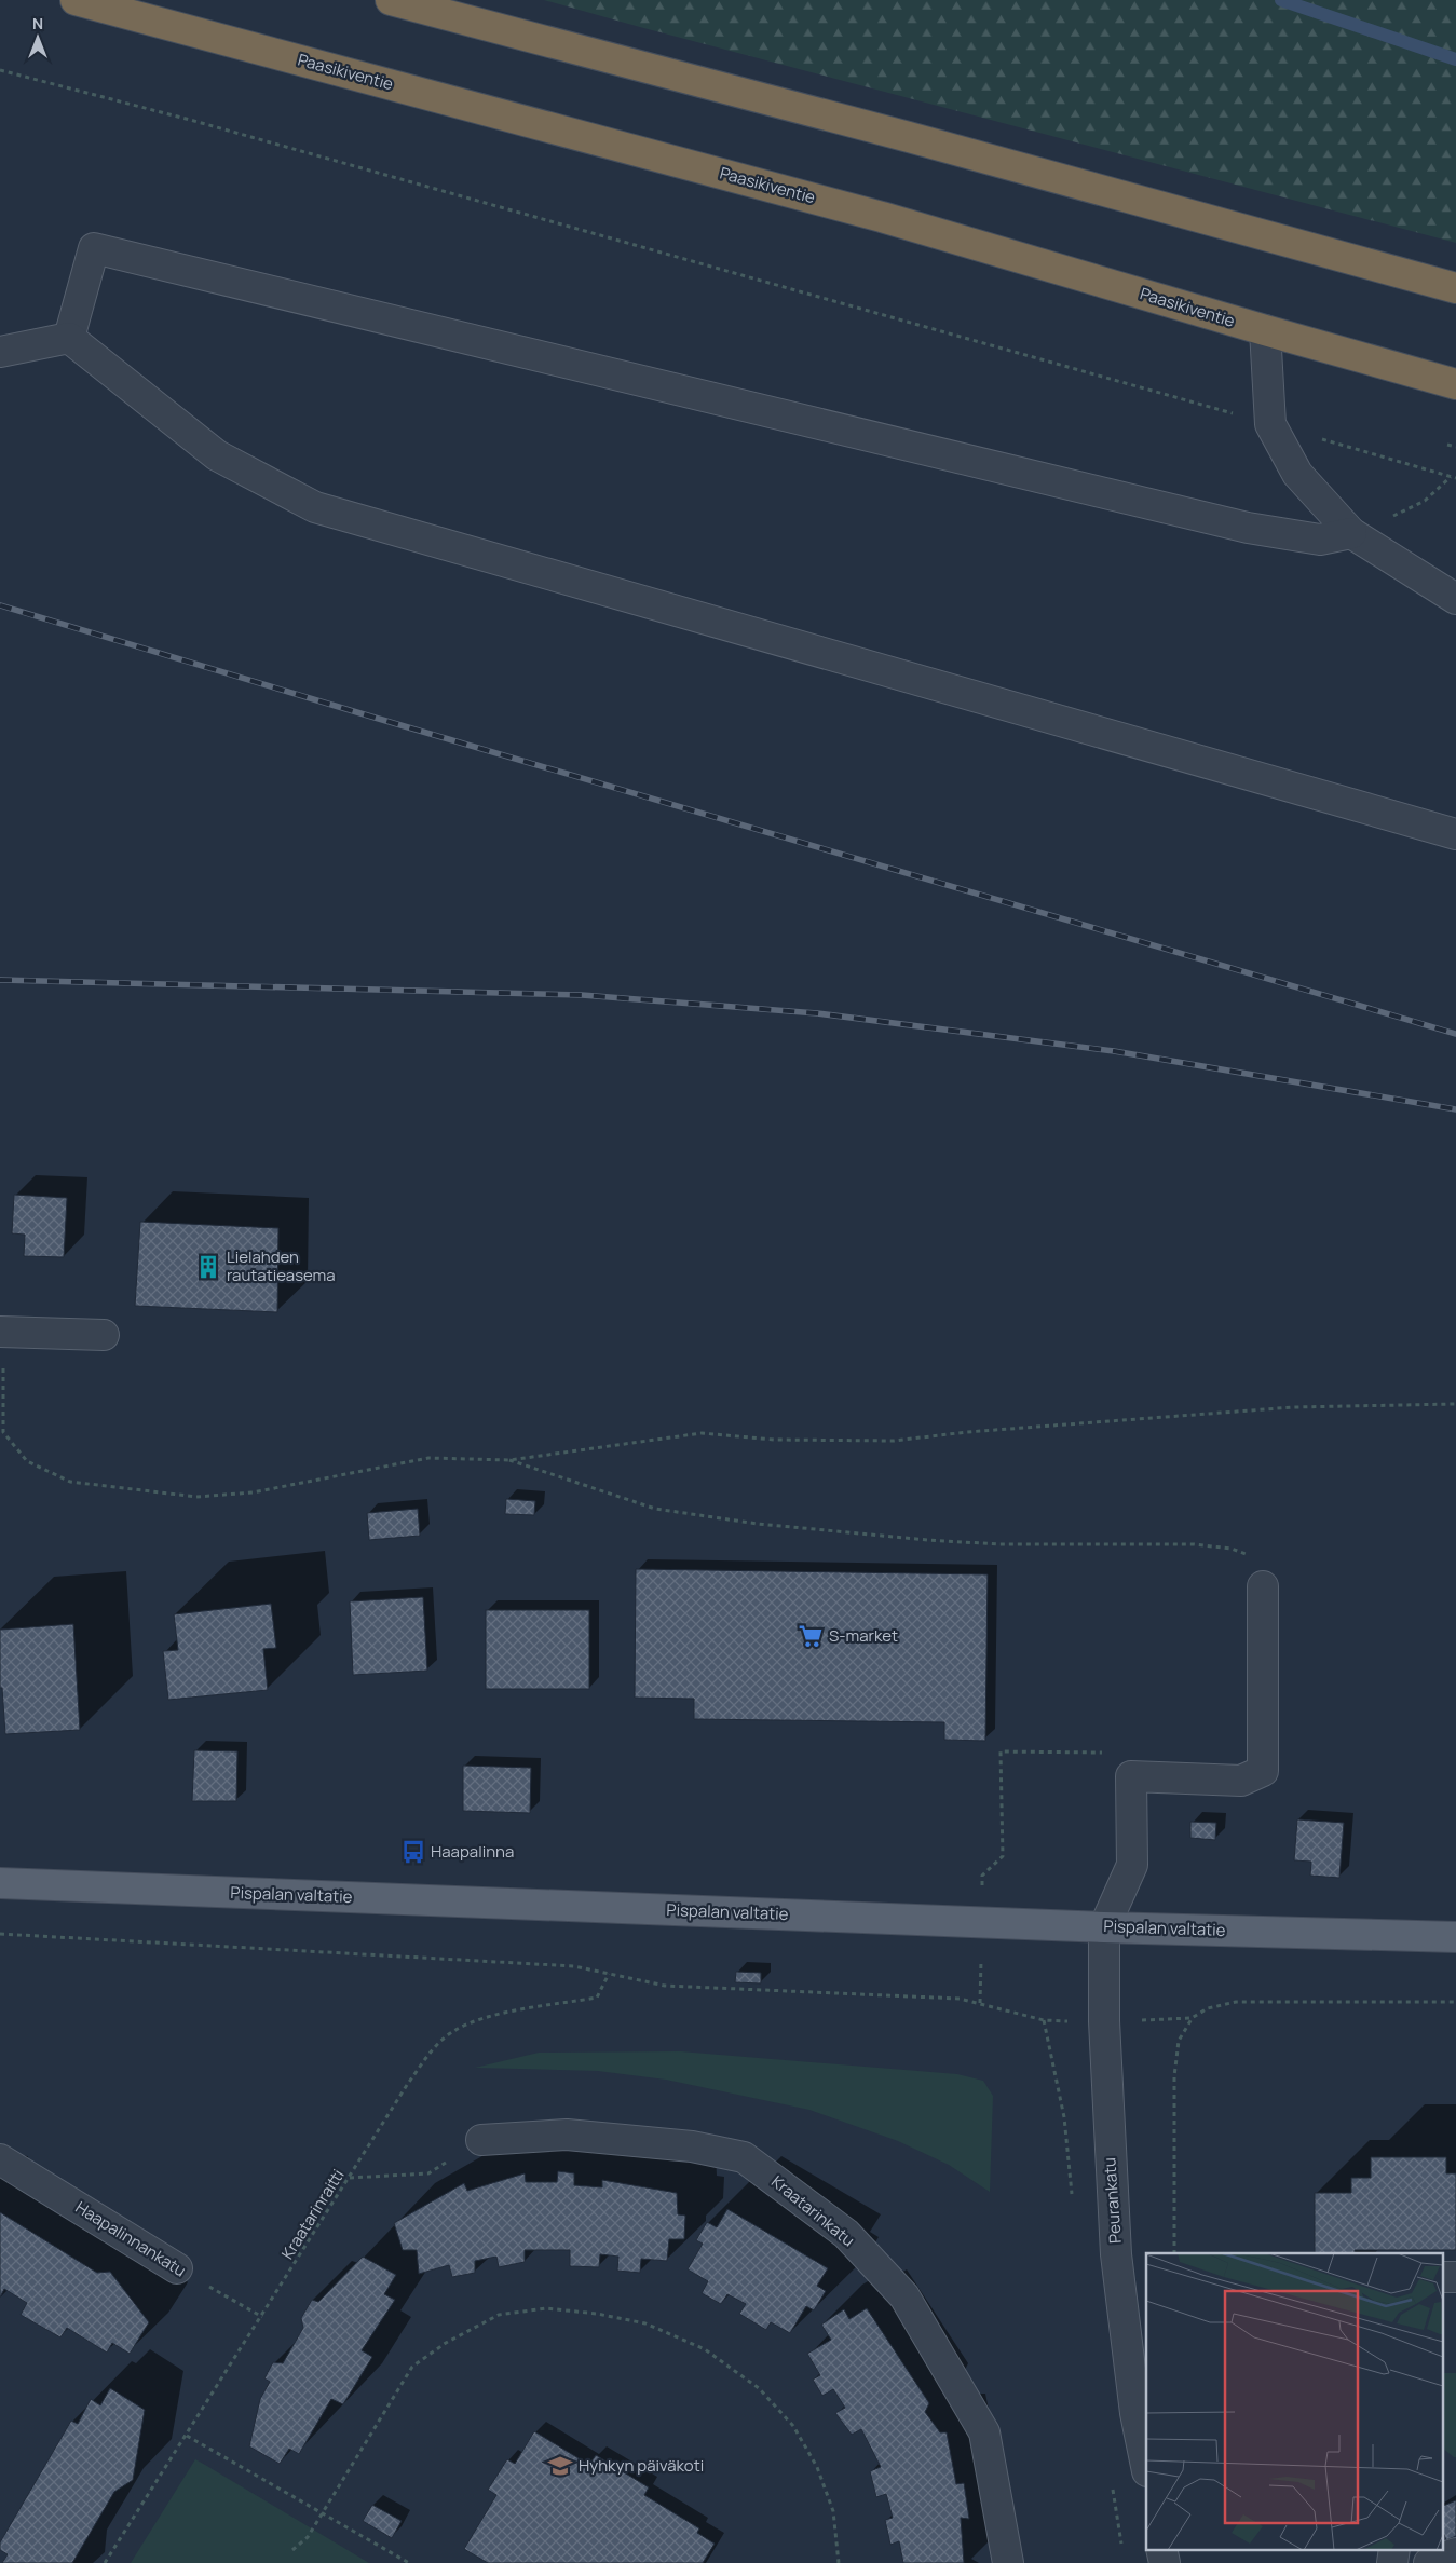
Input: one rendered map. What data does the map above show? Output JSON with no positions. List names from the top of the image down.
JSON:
{
  "streets": {
    "highway": ["Paasikiventie"],
    "main road": ["Pispalan valtatie"],
    "street": ["Peurankatu", "Kraatarinkatu", "Haapalinnankatu"],
    "path": ["Kraatarinraitti"]
  },
  "crossings": [
    ["Pispalan valtatie", "Peurankatu"],
    ["Kraatarinraitti", "Haapalinnankatu"]
  ],
  "places": {
    "building": ["Lielahden rautatieasema"],
    "supermarket": ["S-market"],
    "bus stop": ["Haapalinna"],
    "school or university": ["Hyhkyn päiväkoti"]
  },
  "north": "top"
}
